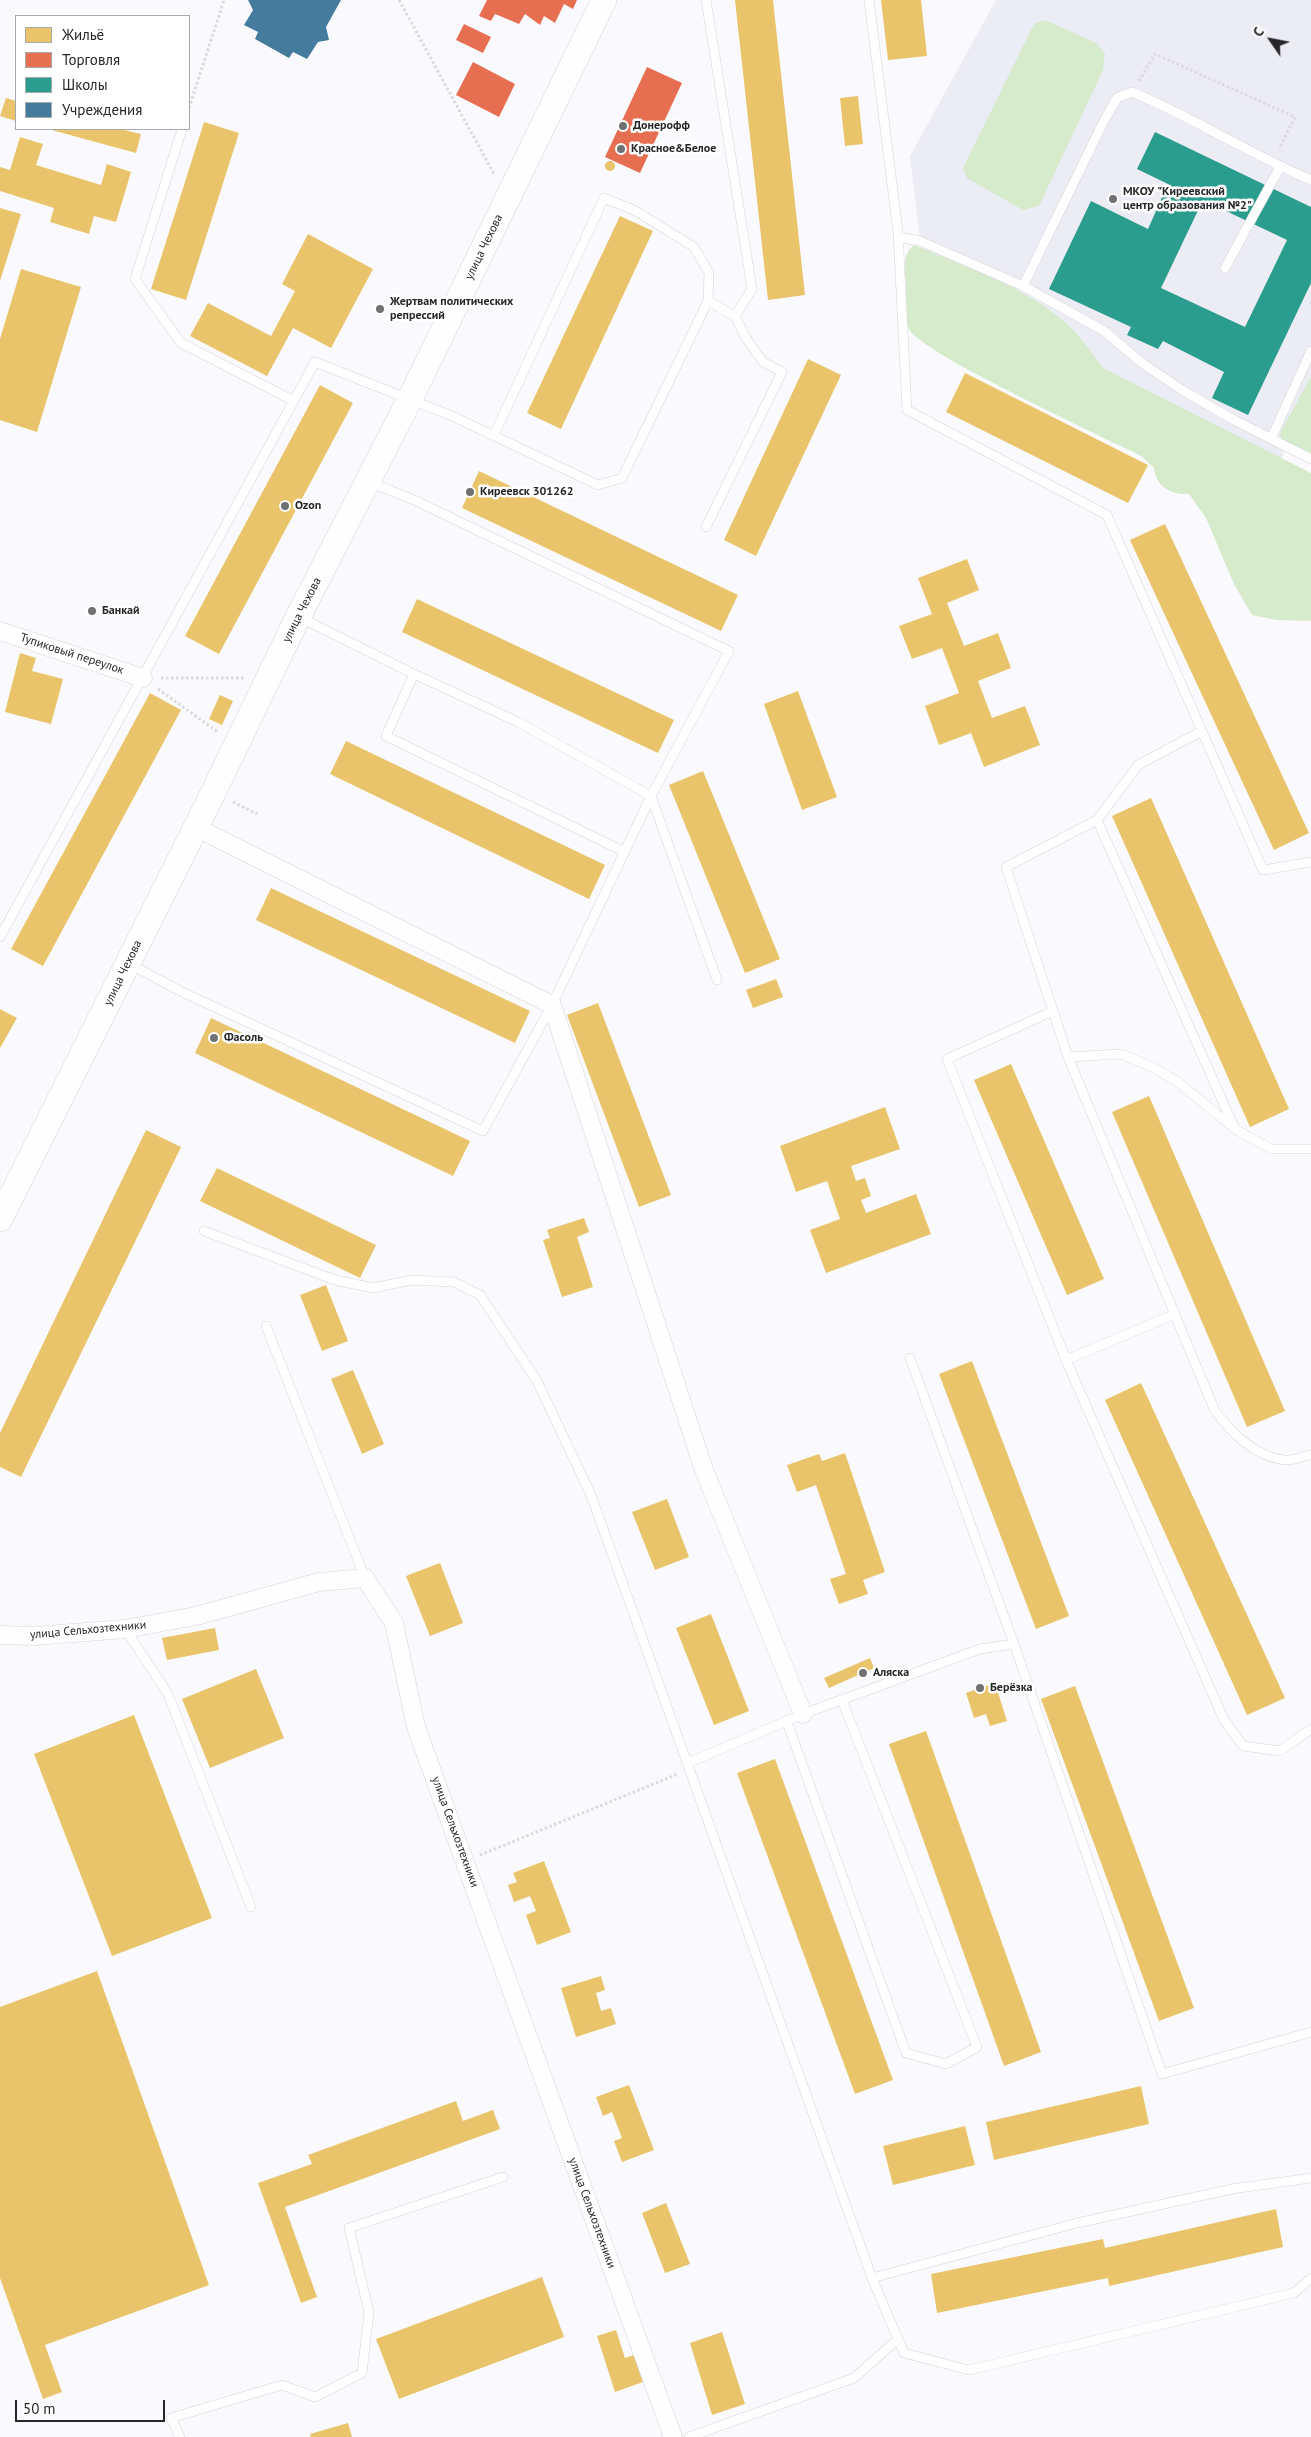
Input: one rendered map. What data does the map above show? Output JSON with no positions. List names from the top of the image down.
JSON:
{
  "streets": {
    "main road": ["улица Чехова"],
    "street": ["Тупиковый переулок", "улица Сельхозтехники"]
  },
  "places": [
    "Донерофф",
    "Красное&Белое",
    "МКОУ \"Киреевский центр образования №2\"",
    "Жертвам политических репрессий",
    "Киреевск 301262",
    "Ozon",
    "Банкай",
    "Фасоль",
    "Аляска",
    "Берёзка"
  ],
  "legend": [
    "Жильё",
    "Торговля",
    "Школы",
    "Учреждения"
  ],
  "scale_bar": "50 m",
  "north": "top left"
}
